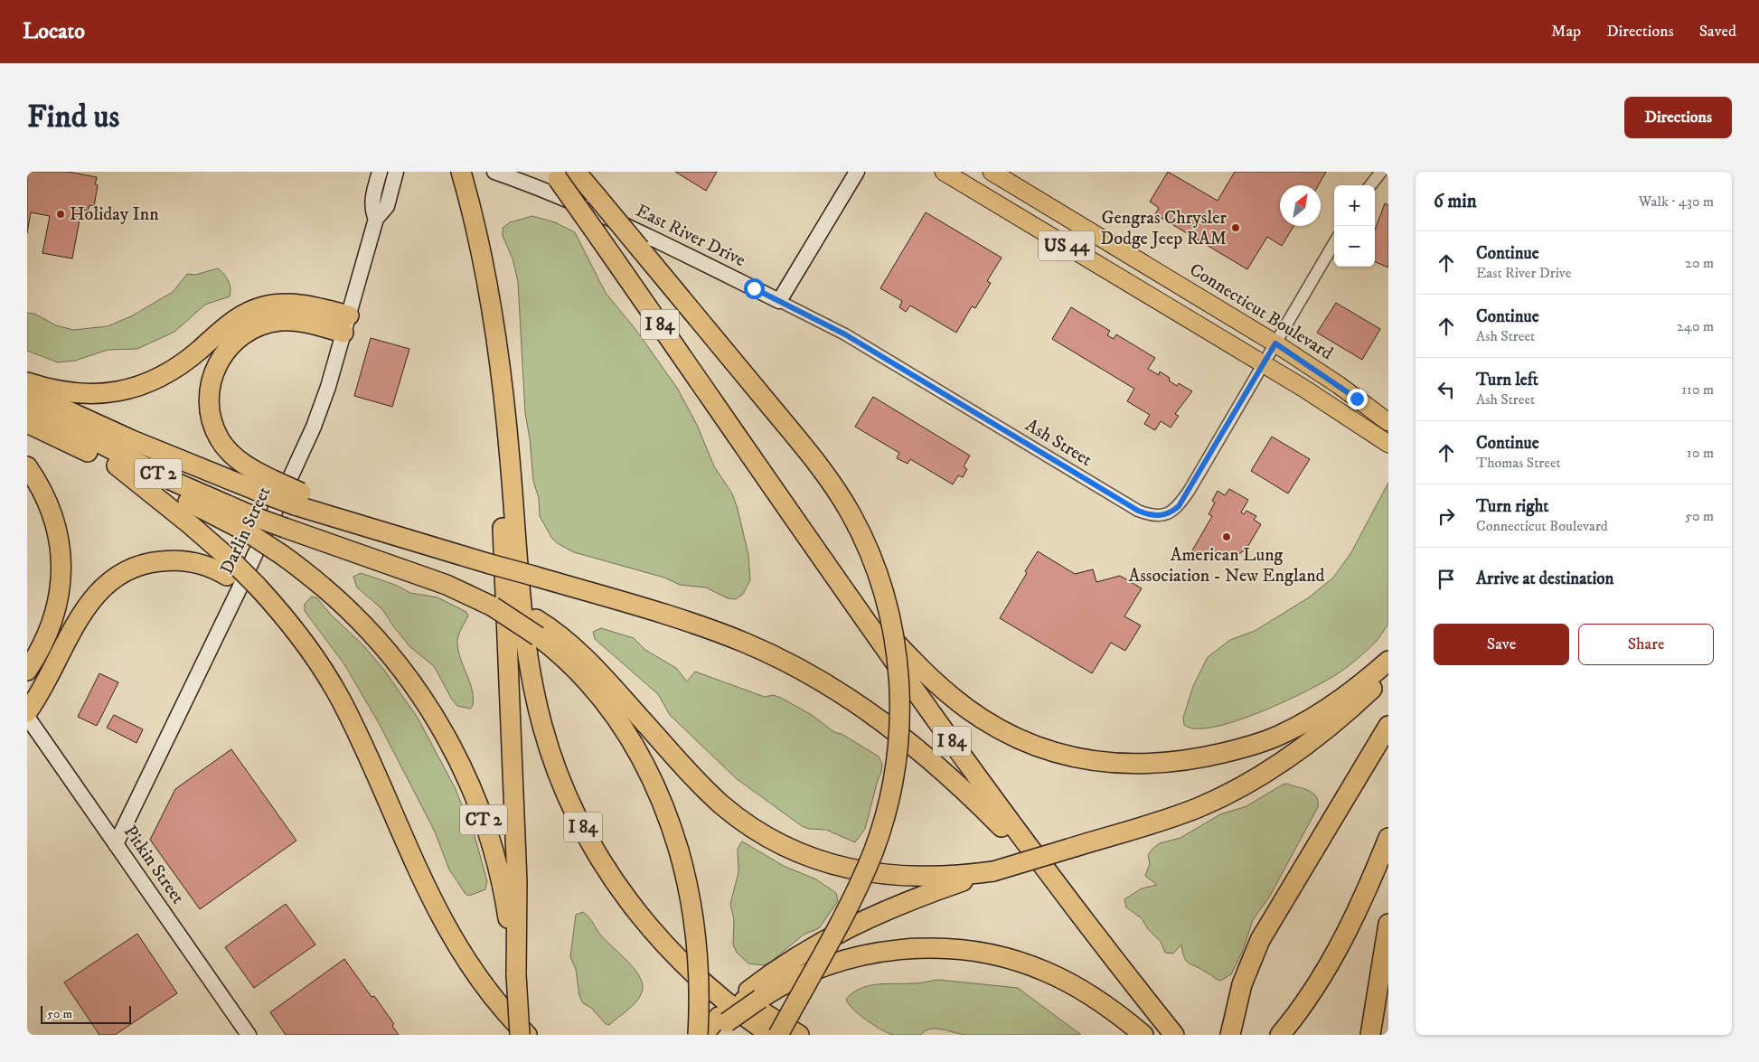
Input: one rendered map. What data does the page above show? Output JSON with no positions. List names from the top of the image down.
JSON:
{
  "streets": {
    "highway": ["I 84", "CT 2"],
    "main road": [
      "East River Drive",
      "US 44",
      "Connecticut Boulevard",
      "Darlin Street",
      "Pitkin Street"
    ],
    "street": ["Ash Street"]
  },
  "crossings": [
    ["East River Drive", "Ash Street"],
    ["US 44", "Ash Street"],
    ["Connecticut Boulevard", "Ash Street"],
    ["Darlin Street", "Pitkin Street"]
  ],
  "places": ["Holiday Inn", "Gengras Chrysler Dodge Jeep RAM", "American Lung Association - New England"],
  "scale_bar": "50 m",
  "north": "top right",
  "page": {
    "header": "Locato",
    "nav": ["Map", "Directions", "Saved"],
    "buttons": [
      "Directions",
      ["Save", "Share"]
    ],
    "title": "Find us",
    "heading": ["6 min", "Walk · 430 m"],
    "map_buttons": ["+", "−"],
    "list": [
      ["Continue", "East River Drive", "20 m"],
      ["Continue", "Ash Street", "240 m"],
      ["Turn left", "Ash Street", "110 m"],
      ["Continue", "Thomas Street", "10 m"],
      ["Turn right", "Connecticut Boulevard", "50 m"],
      "Arrive at destination"
    ],
    "scale": "50 m"
  }
}
